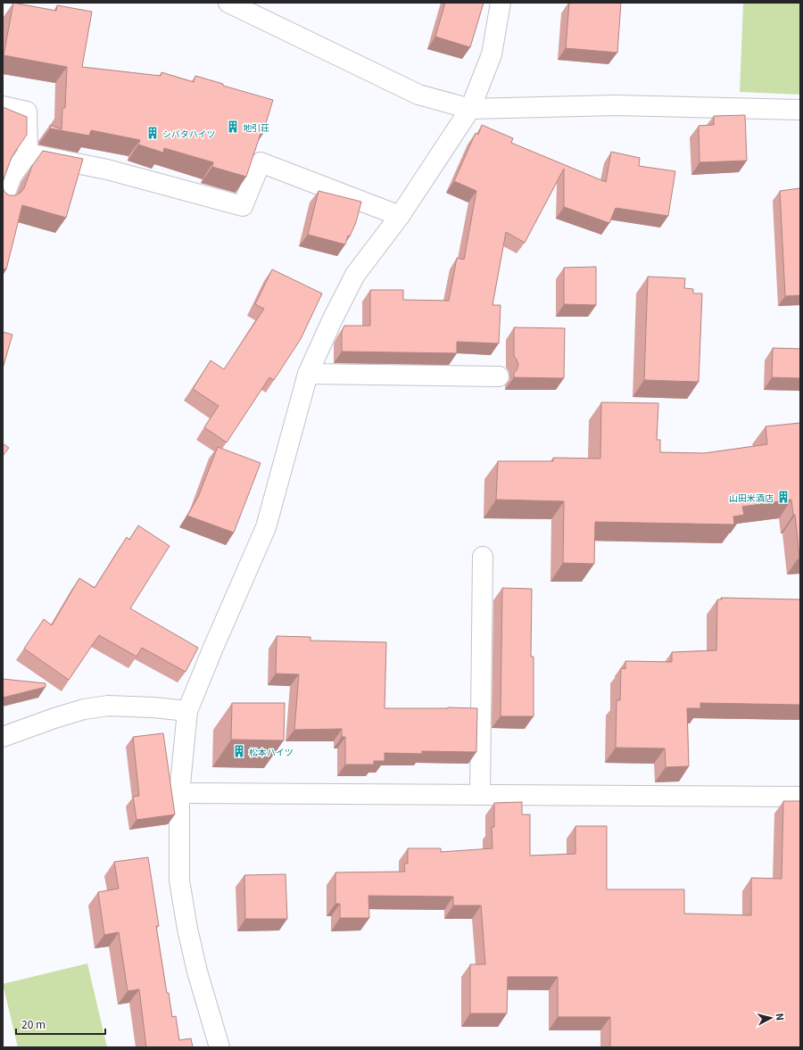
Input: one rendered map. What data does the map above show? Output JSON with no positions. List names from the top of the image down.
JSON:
{
  "places": {
    "building": [
      "地引荘",
      "シバタハイツ",
      "山田米酒店",
      "松本ハイツ"
    ]
  },
  "scale_bar": "20 m",
  "north": "right"
}
